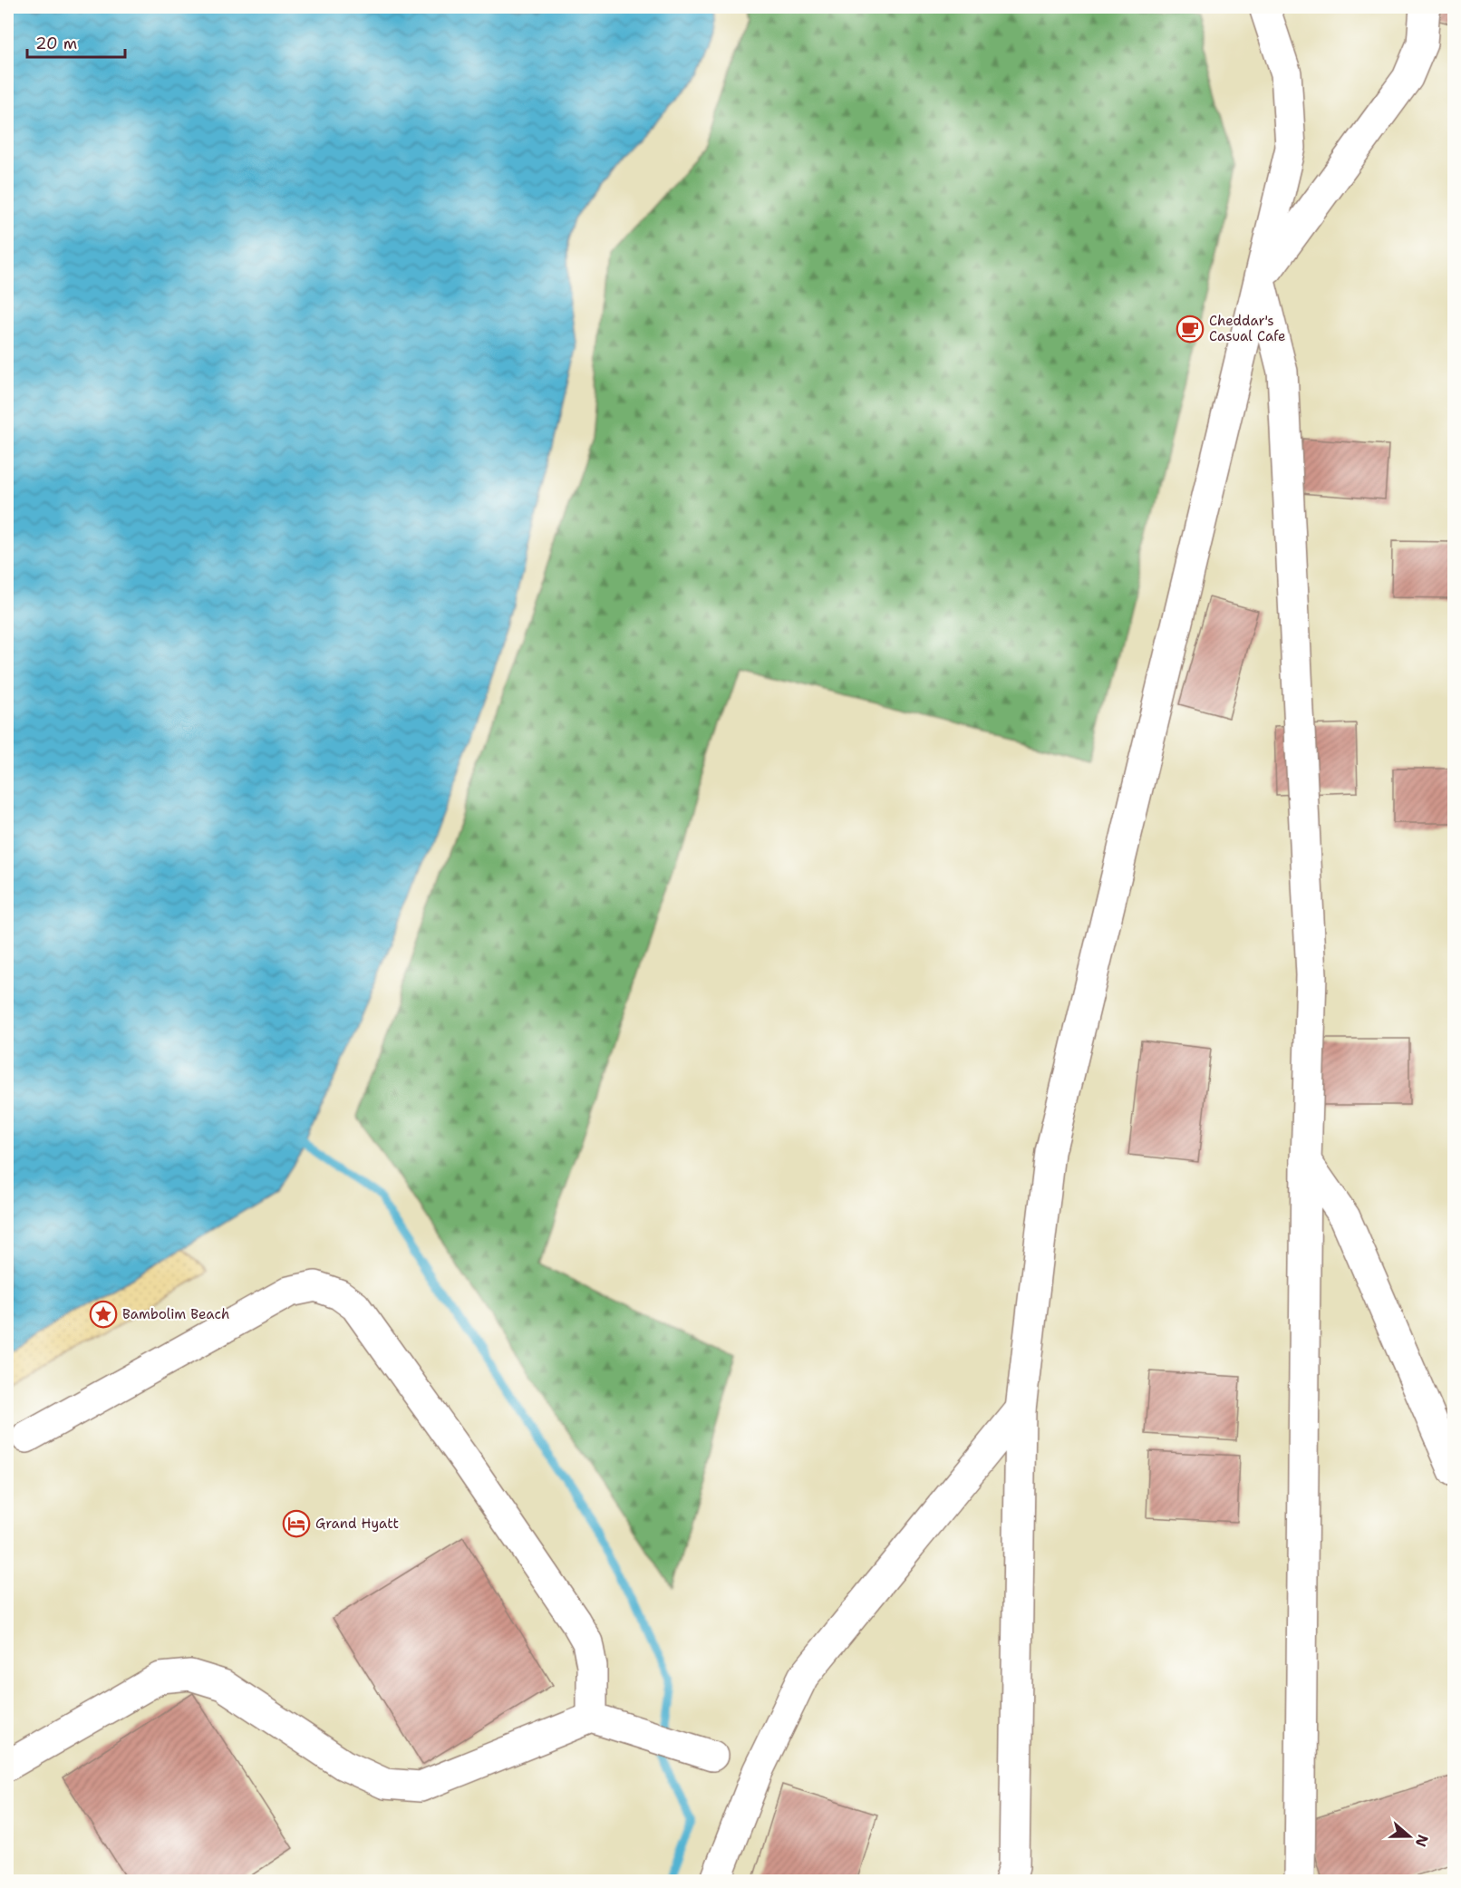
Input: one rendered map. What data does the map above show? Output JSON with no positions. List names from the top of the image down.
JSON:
{
  "places": {
    "cafe": ["Cheddar's Casual Cafe"],
    "place": ["Bambolim Beach"],
    "hotel": ["Grand Hyatt"]
  },
  "scale_bar": "20 m",
  "north": "right"
}
